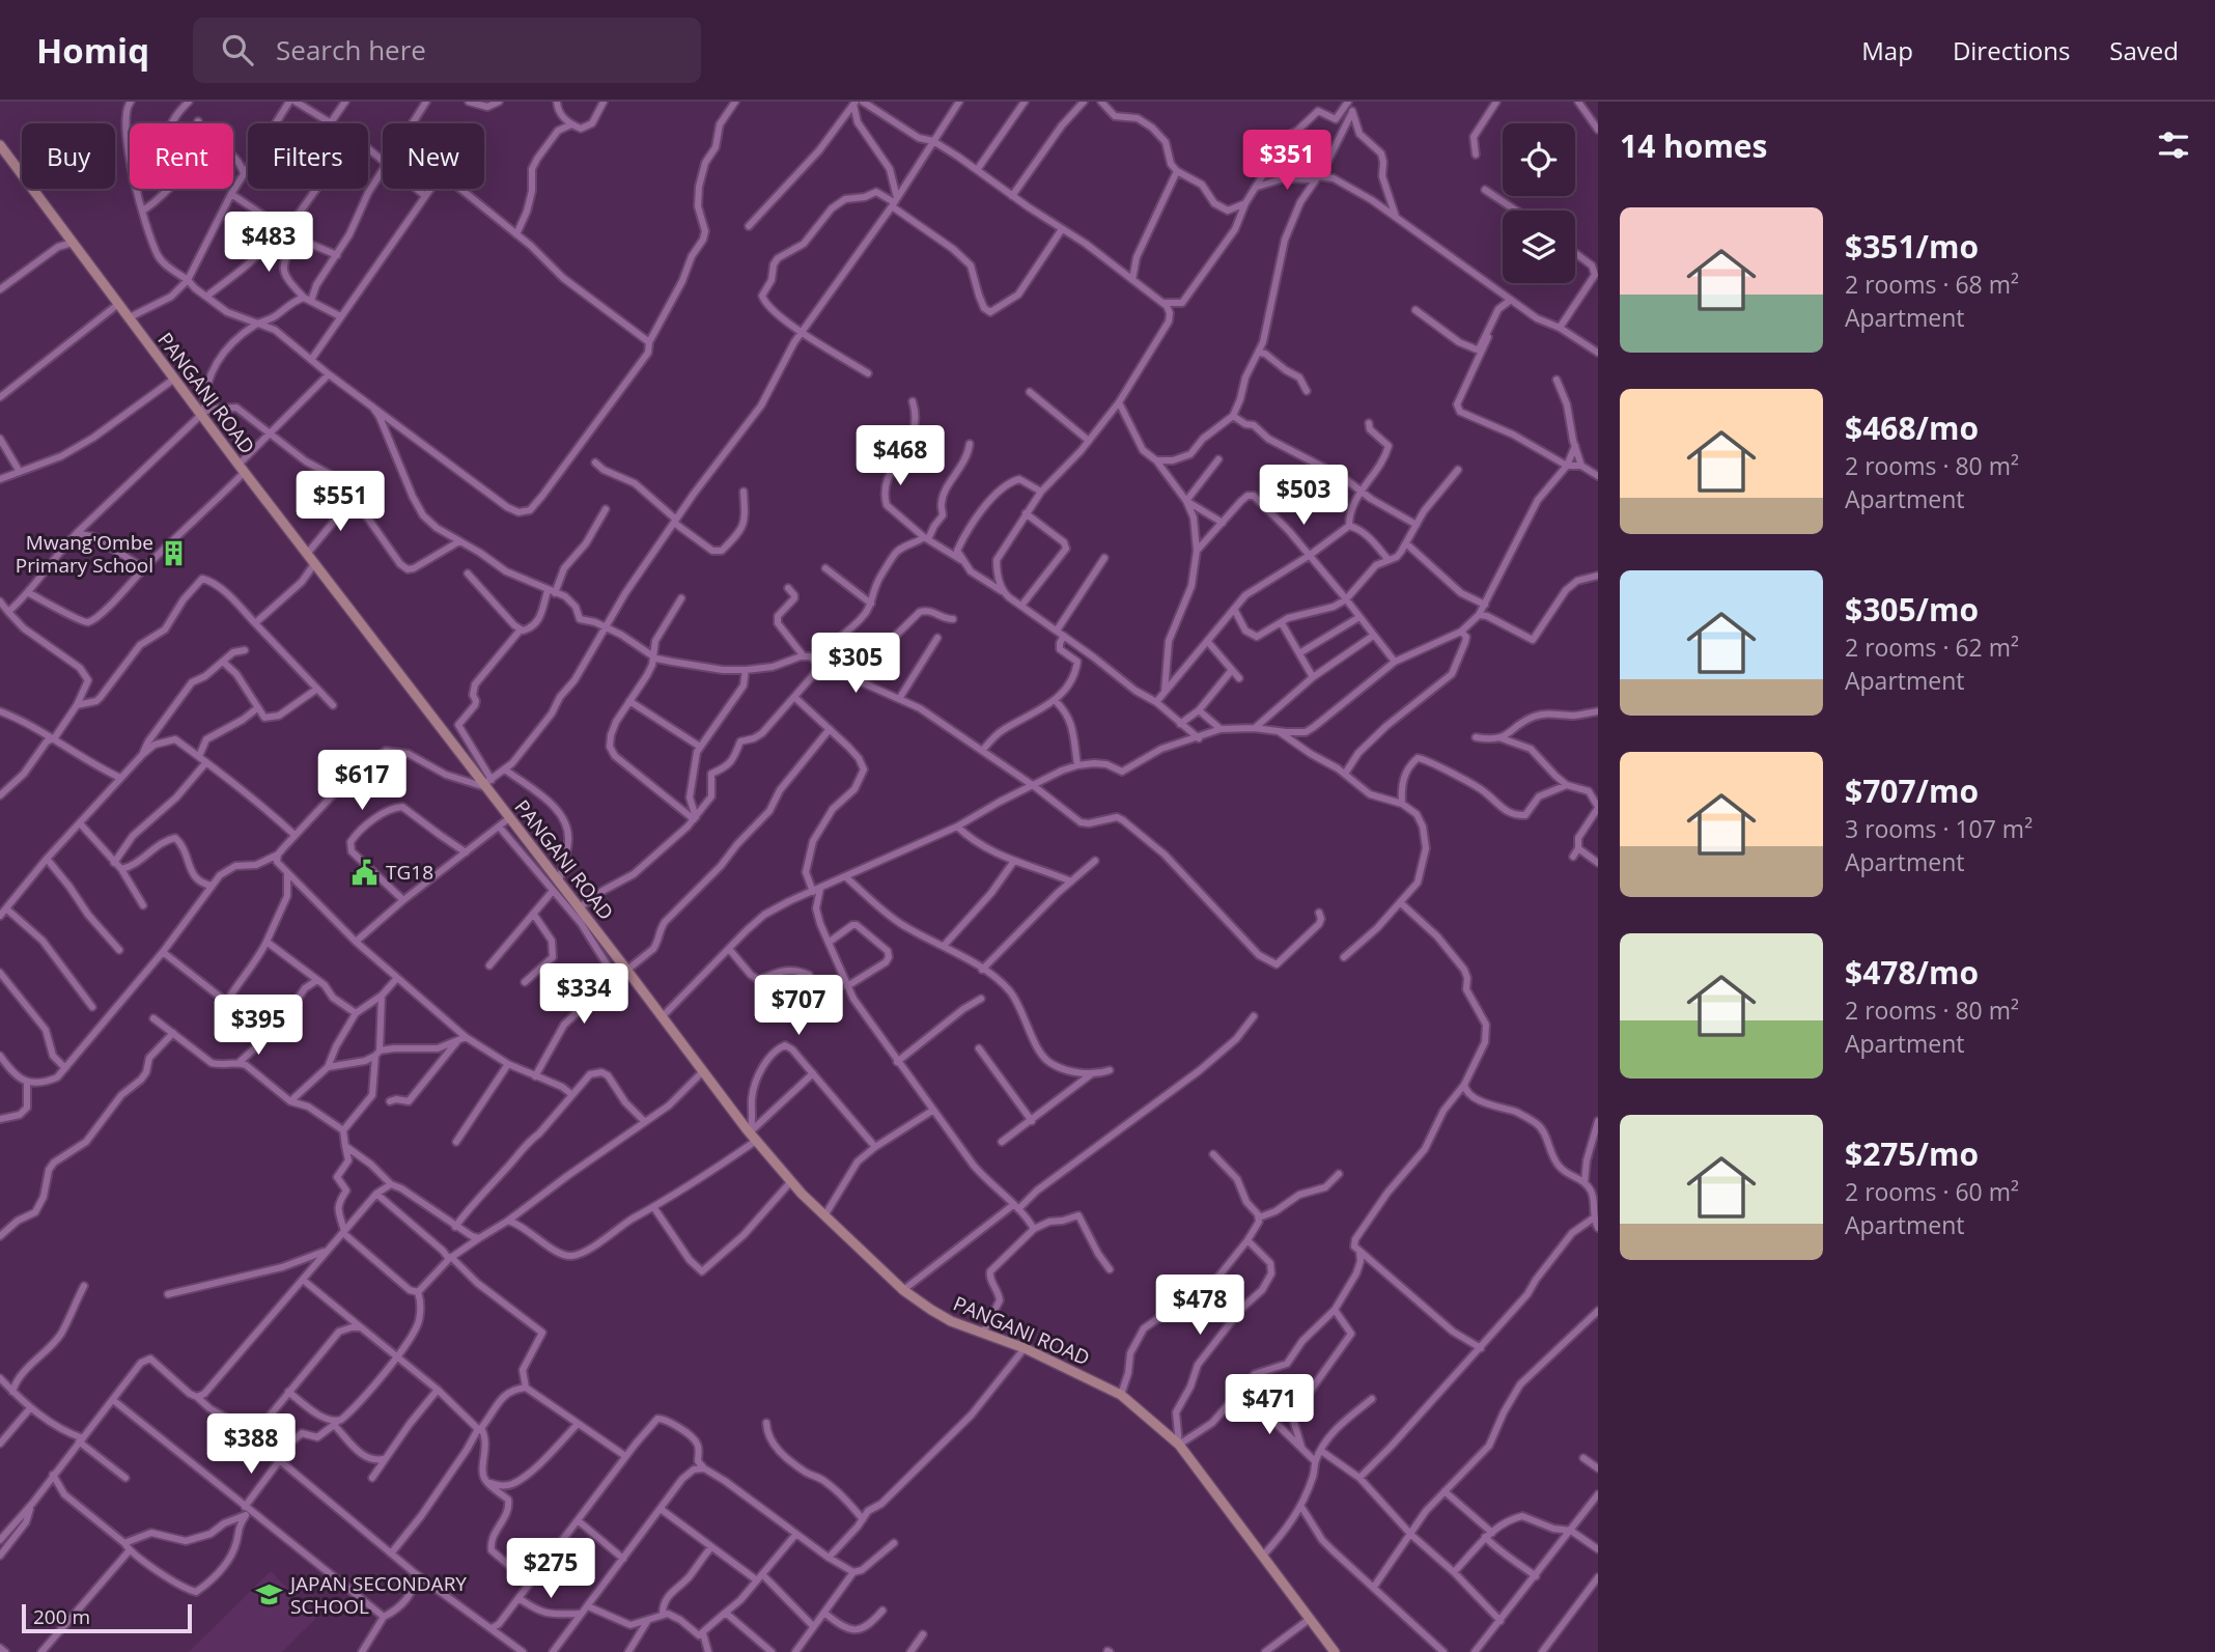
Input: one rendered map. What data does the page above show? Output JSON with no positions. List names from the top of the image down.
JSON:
{
  "streets": {
    "main road": ["PANGANI ROAD"]
  },
  "places": {
    "building": ["Mwang'Ombe Primary School"],
    "public building": ["TG18"],
    "school or university": ["JAPAN SECONDARY SCHOOL"]
  },
  "scale_bar": "200 m",
  "page": {
    "header": "Homiq",
    "search": "Search here",
    "nav": ["Map", "Directions", "Saved"],
    "heading": "14 homes",
    "chip": [
      "Buy",
      "Rent",
      "Filters",
      "New"
    ],
    "price": [
      "$351",
      "$483",
      "$468",
      "$503",
      "$551",
      "$305",
      "$617",
      "$334",
      "$707",
      "$395",
      "$478",
      "$471",
      "$388",
      "$275"
    ],
    "list": [
      {
        "name": "$351/mo",
        "note": "2 rooms · 68 m² · Apartment"
      },
      {
        "name": "$468/mo",
        "note": "2 rooms · 80 m² · Apartment"
      },
      {
        "name": "$305/mo",
        "note": "2 rooms · 62 m² · Apartment"
      },
      {
        "name": "$707/mo",
        "note": "3 rooms · 107 m² · Apartment"
      },
      {
        "name": "$478/mo",
        "note": "2 rooms · 80 m² · Apartment"
      },
      {
        "name": "$275/mo",
        "note": "2 rooms · 60 m² · Apartment"
      }
    ],
    "scale": "200 m"
  }
}
